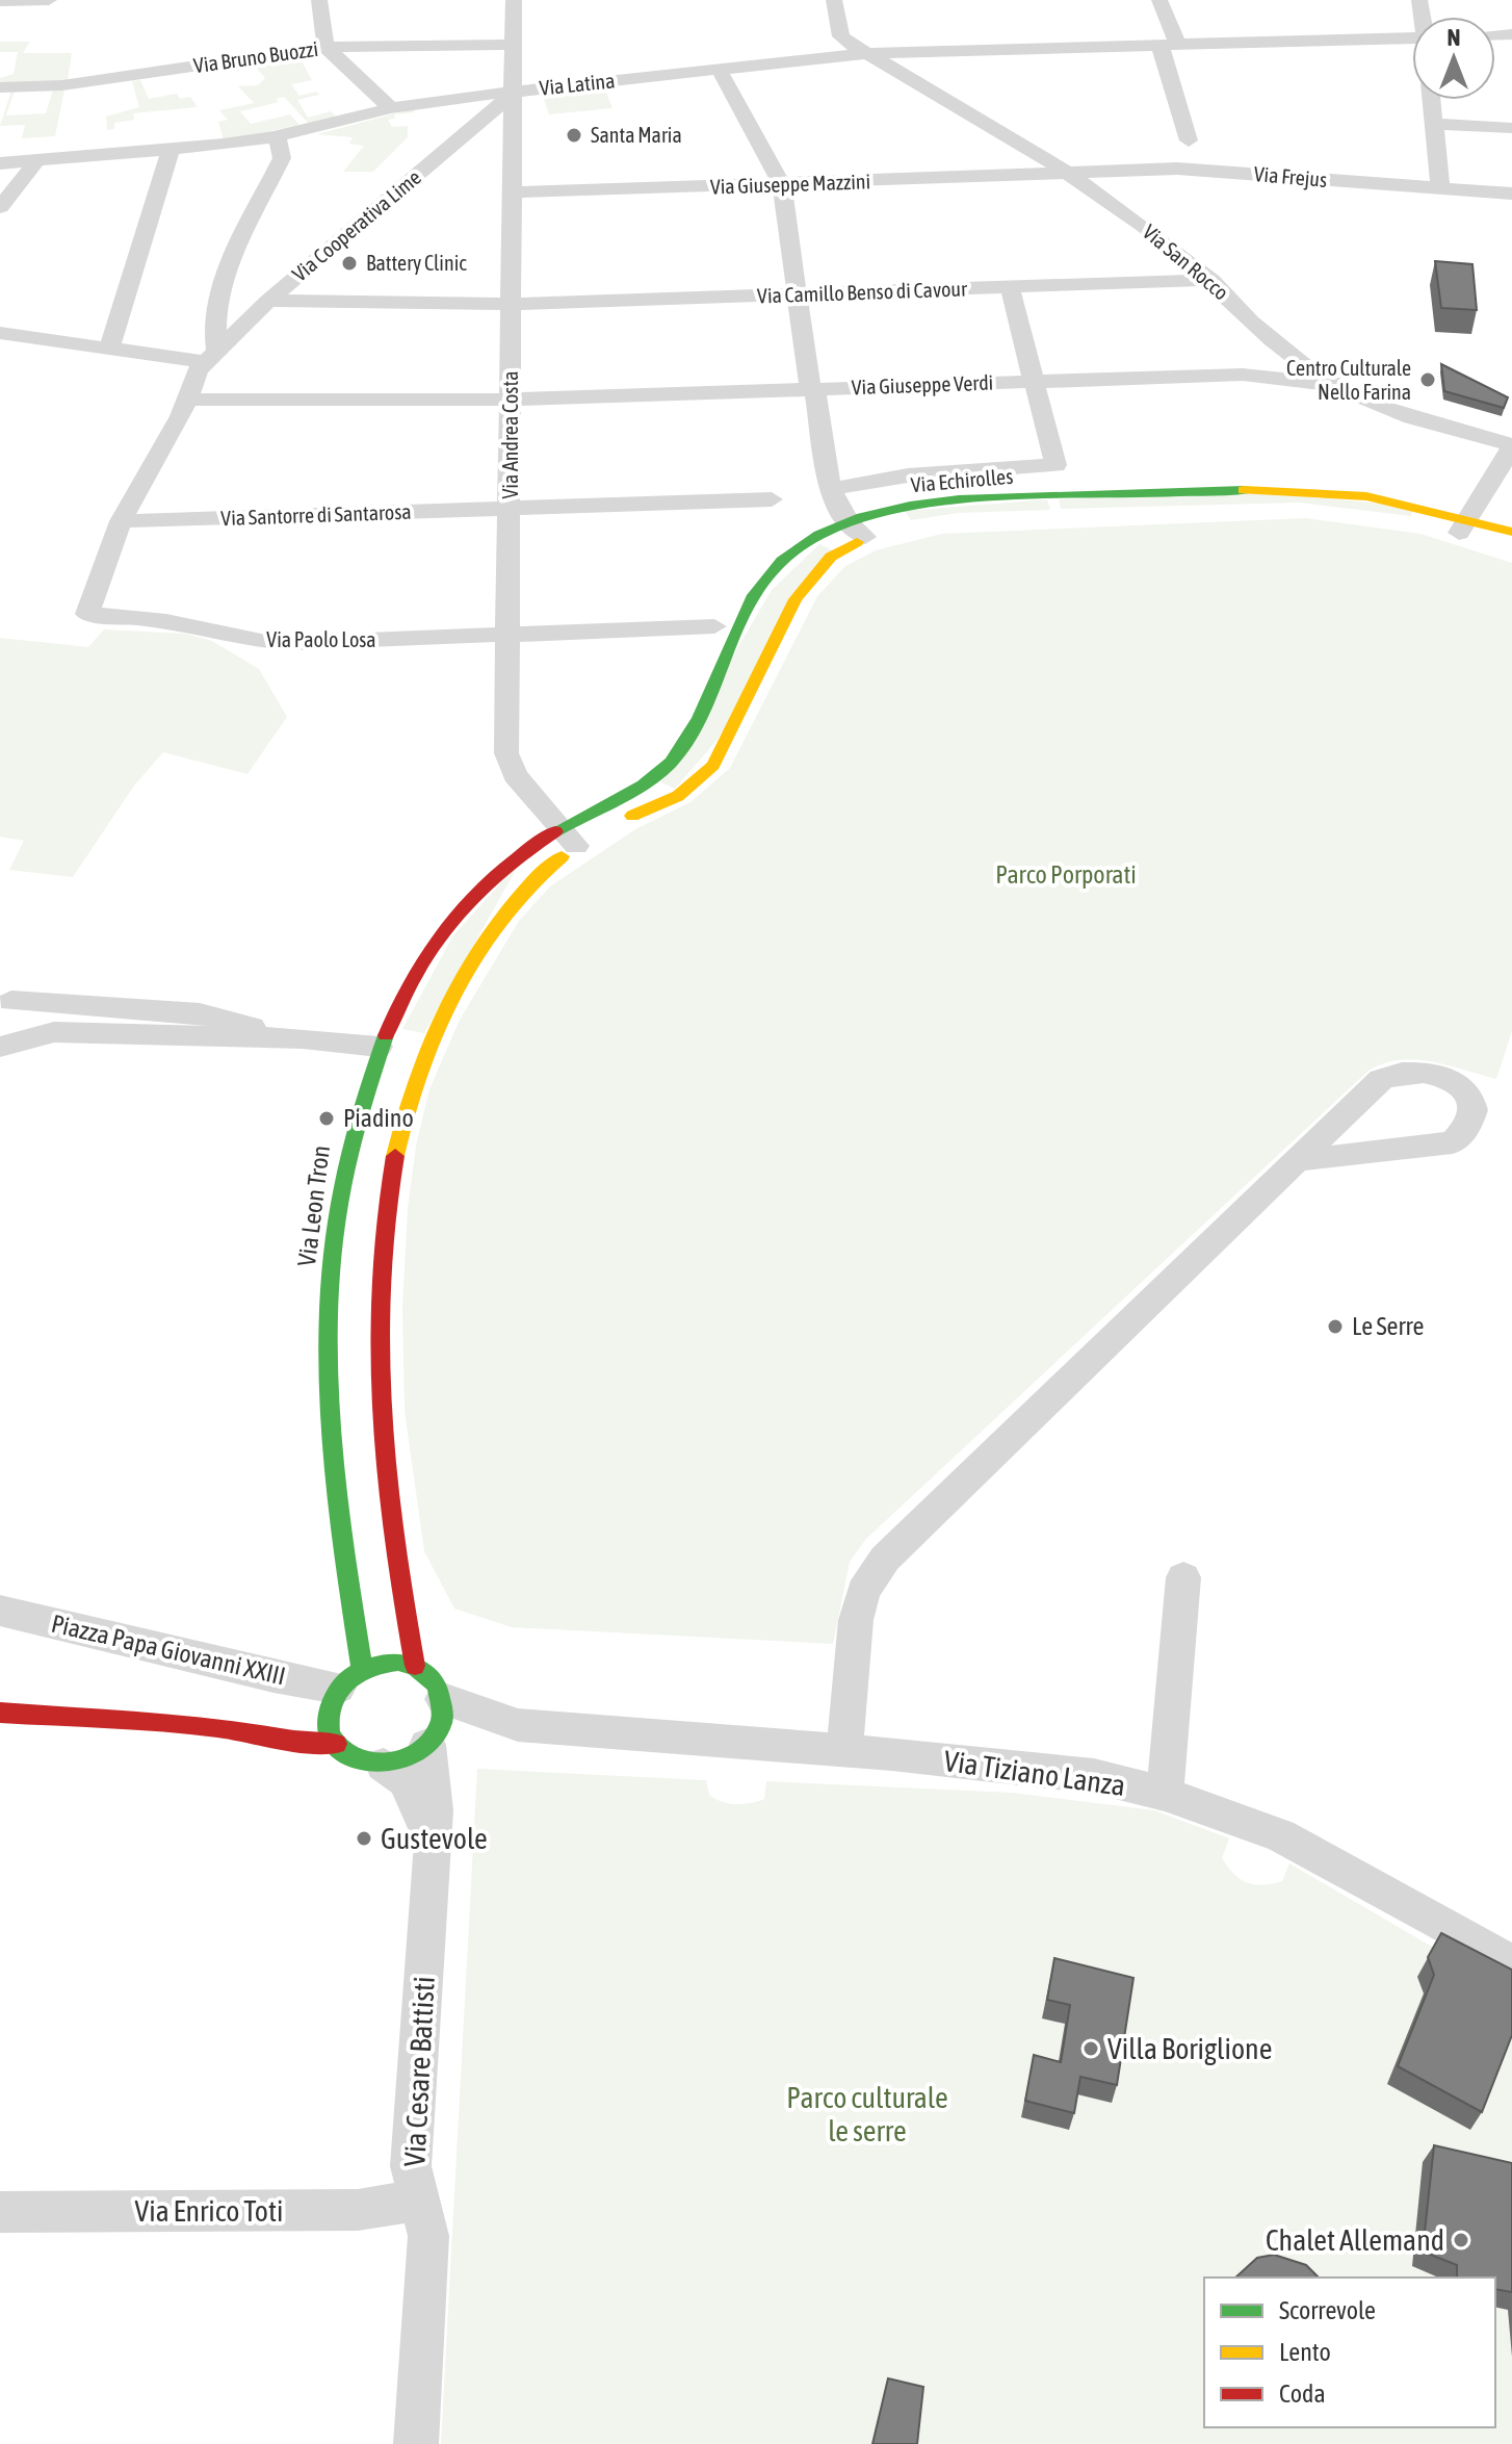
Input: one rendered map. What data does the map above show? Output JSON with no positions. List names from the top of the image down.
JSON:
{
  "streets": {
    "street": [
      "Via Bruno Buozzi",
      "Via Latina",
      "Via Frejus",
      "Via Giuseppe Mazzini",
      "Via Cooperativa Lime",
      "Via San Rocco",
      "Via Camillo Benso di Cavour",
      "Via Giuseppe Verdi",
      "Via Andrea Costa",
      "Via Echirolles",
      "Via Santorre di Santarosa",
      "Via Paolo Losa",
      "Via Leon Tron",
      "Piazza Papa Giovanni XXIII",
      "Via Tiziano Lanza",
      "Via Cesare Battisti",
      "Via Enrico Toti"
    ]
  },
  "crossings": [
    ["Via Bruno Buozzi", "Via Andrea Costa"],
    ["Via Latina", "Via Cooperativa Lime"],
    ["Via Latina", "Via San Rocco"],
    ["Via Latina", "Via Andrea Costa"],
    ["Via Frejus", "Via Giuseppe Mazzini"],
    ["Via Frejus", "Via San Rocco"],
    ["Via Giuseppe Mazzini", "Via San Rocco"],
    ["Via Giuseppe Mazzini", "Via Andrea Costa"],
    ["Via Cooperativa Lime", "Via Camillo Benso di Cavour"],
    ["Via Cooperativa Lime", "Via Andrea Costa"],
    ["Via San Rocco", "Via Camillo Benso di Cavour"],
    ["Via San Rocco", "Via Giuseppe Verdi"],
    ["Via Camillo Benso di Cavour", "Via Andrea Costa"],
    ["Via Giuseppe Verdi", "Via Andrea Costa"],
    ["Via Andrea Costa", "Via Echirolles"],
    ["Via Andrea Costa", "Via Santorre di Santarosa"],
    ["Via Andrea Costa", "Via Paolo Losa"],
    ["Via Andrea Costa", "Via Leon Tron"],
    ["Via Echirolles", "Via Leon Tron"],
    ["Via Santorre di Santarosa", "Via Paolo Losa"],
    ["Via Leon Tron", "Piazza Papa Giovanni XXIII"],
    ["Via Leon Tron", "Via Tiziano Lanza"],
    ["Via Leon Tron", "Via Cesare Battisti"],
    ["Piazza Papa Giovanni XXIII", "Via Tiziano Lanza"],
    ["Piazza Papa Giovanni XXIII", "Via Cesare Battisti"],
    ["Via Tiziano Lanza", "Via Cesare Battisti"],
    ["Via Cesare Battisti", "Via Enrico Toti"]
  ],
  "parks": ["Parco Porporati", "Parco culturale le serre"],
  "places": [
    "Santa Maria",
    "Battery Clinic",
    "Centro Culturale Nello Farina",
    "Piadino",
    "Le Serre",
    "Gustevole",
    "Villa Boriglione",
    "Chalet Allemand"
  ],
  "legend": ["Scorrevole", "Lento", "Coda"],
  "north": "top"
}
